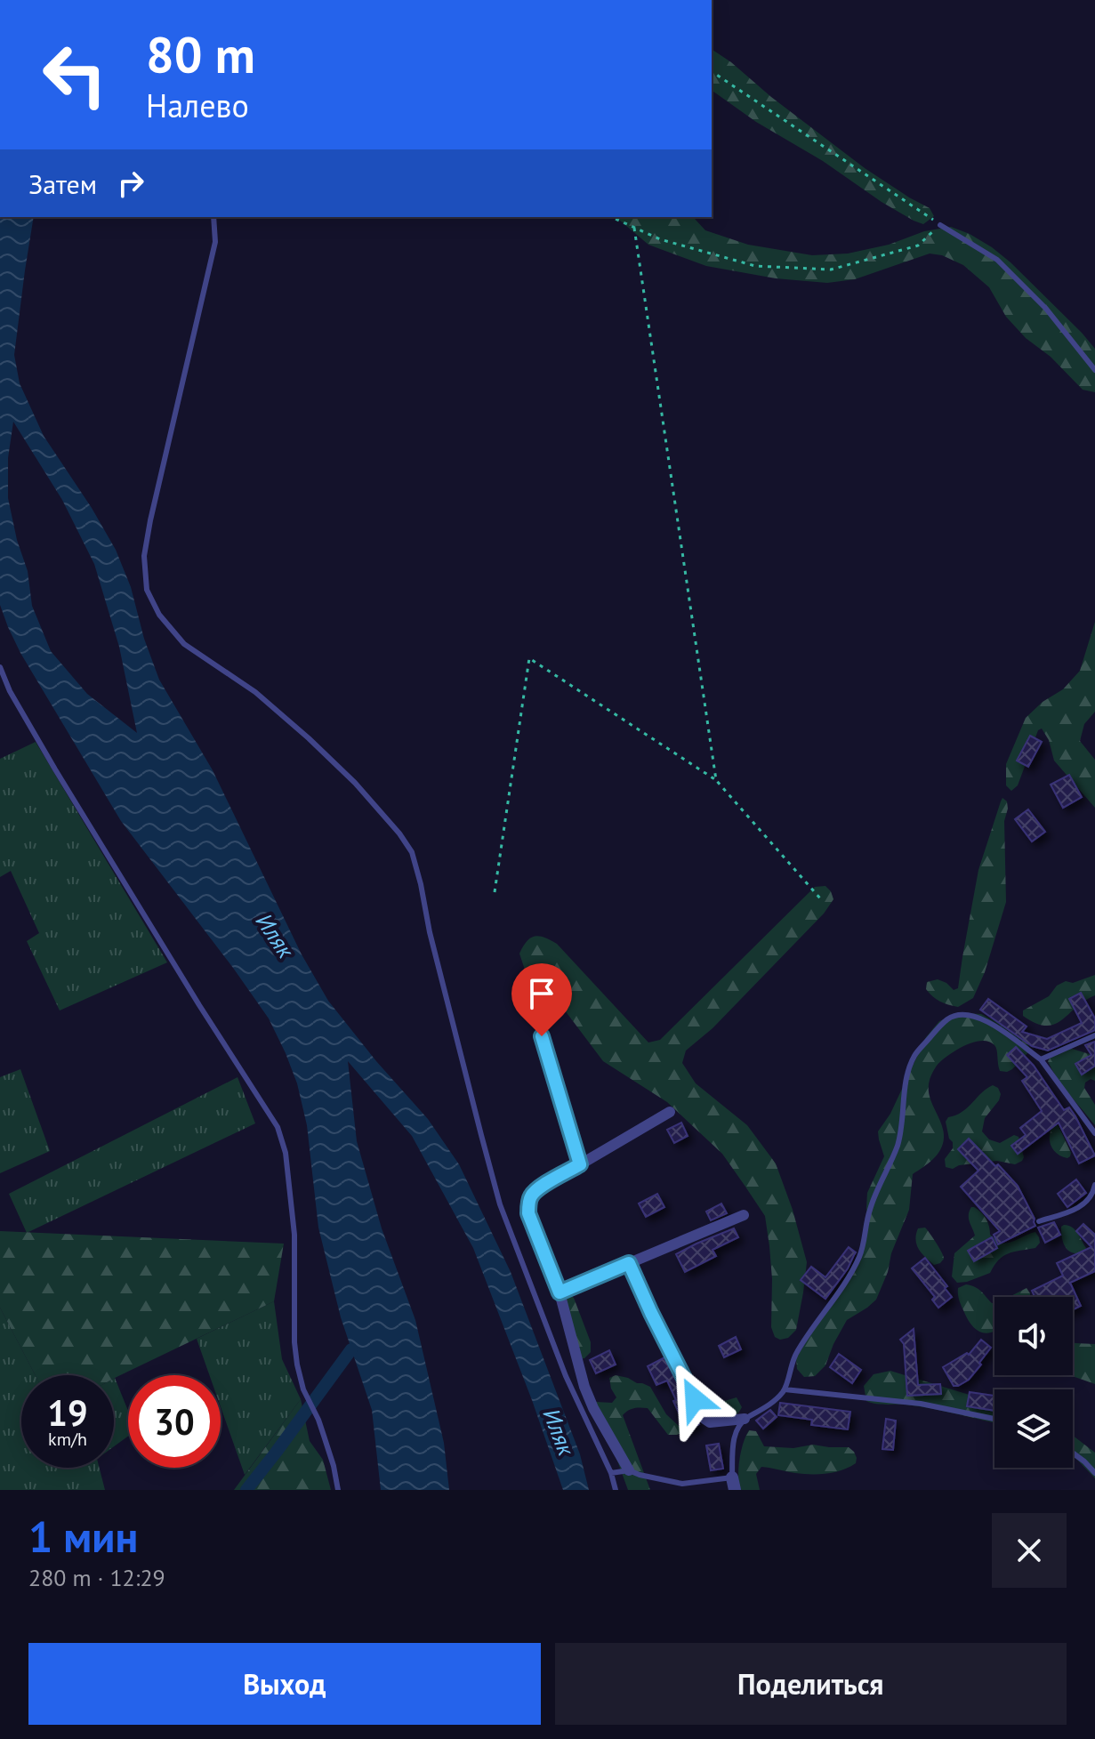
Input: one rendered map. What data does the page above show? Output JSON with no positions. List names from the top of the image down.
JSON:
{
  "water": ["Иляк"],
  "page": {
    "turn": ["80 m", "Налево"],
    "then": "Затем",
    "speed": "19 km/h",
    "limit": "30",
    "heading": ["1 мин", "280 m · 12:29"],
    "buttons": ["Выход", "Поделиться"]
  }
}
